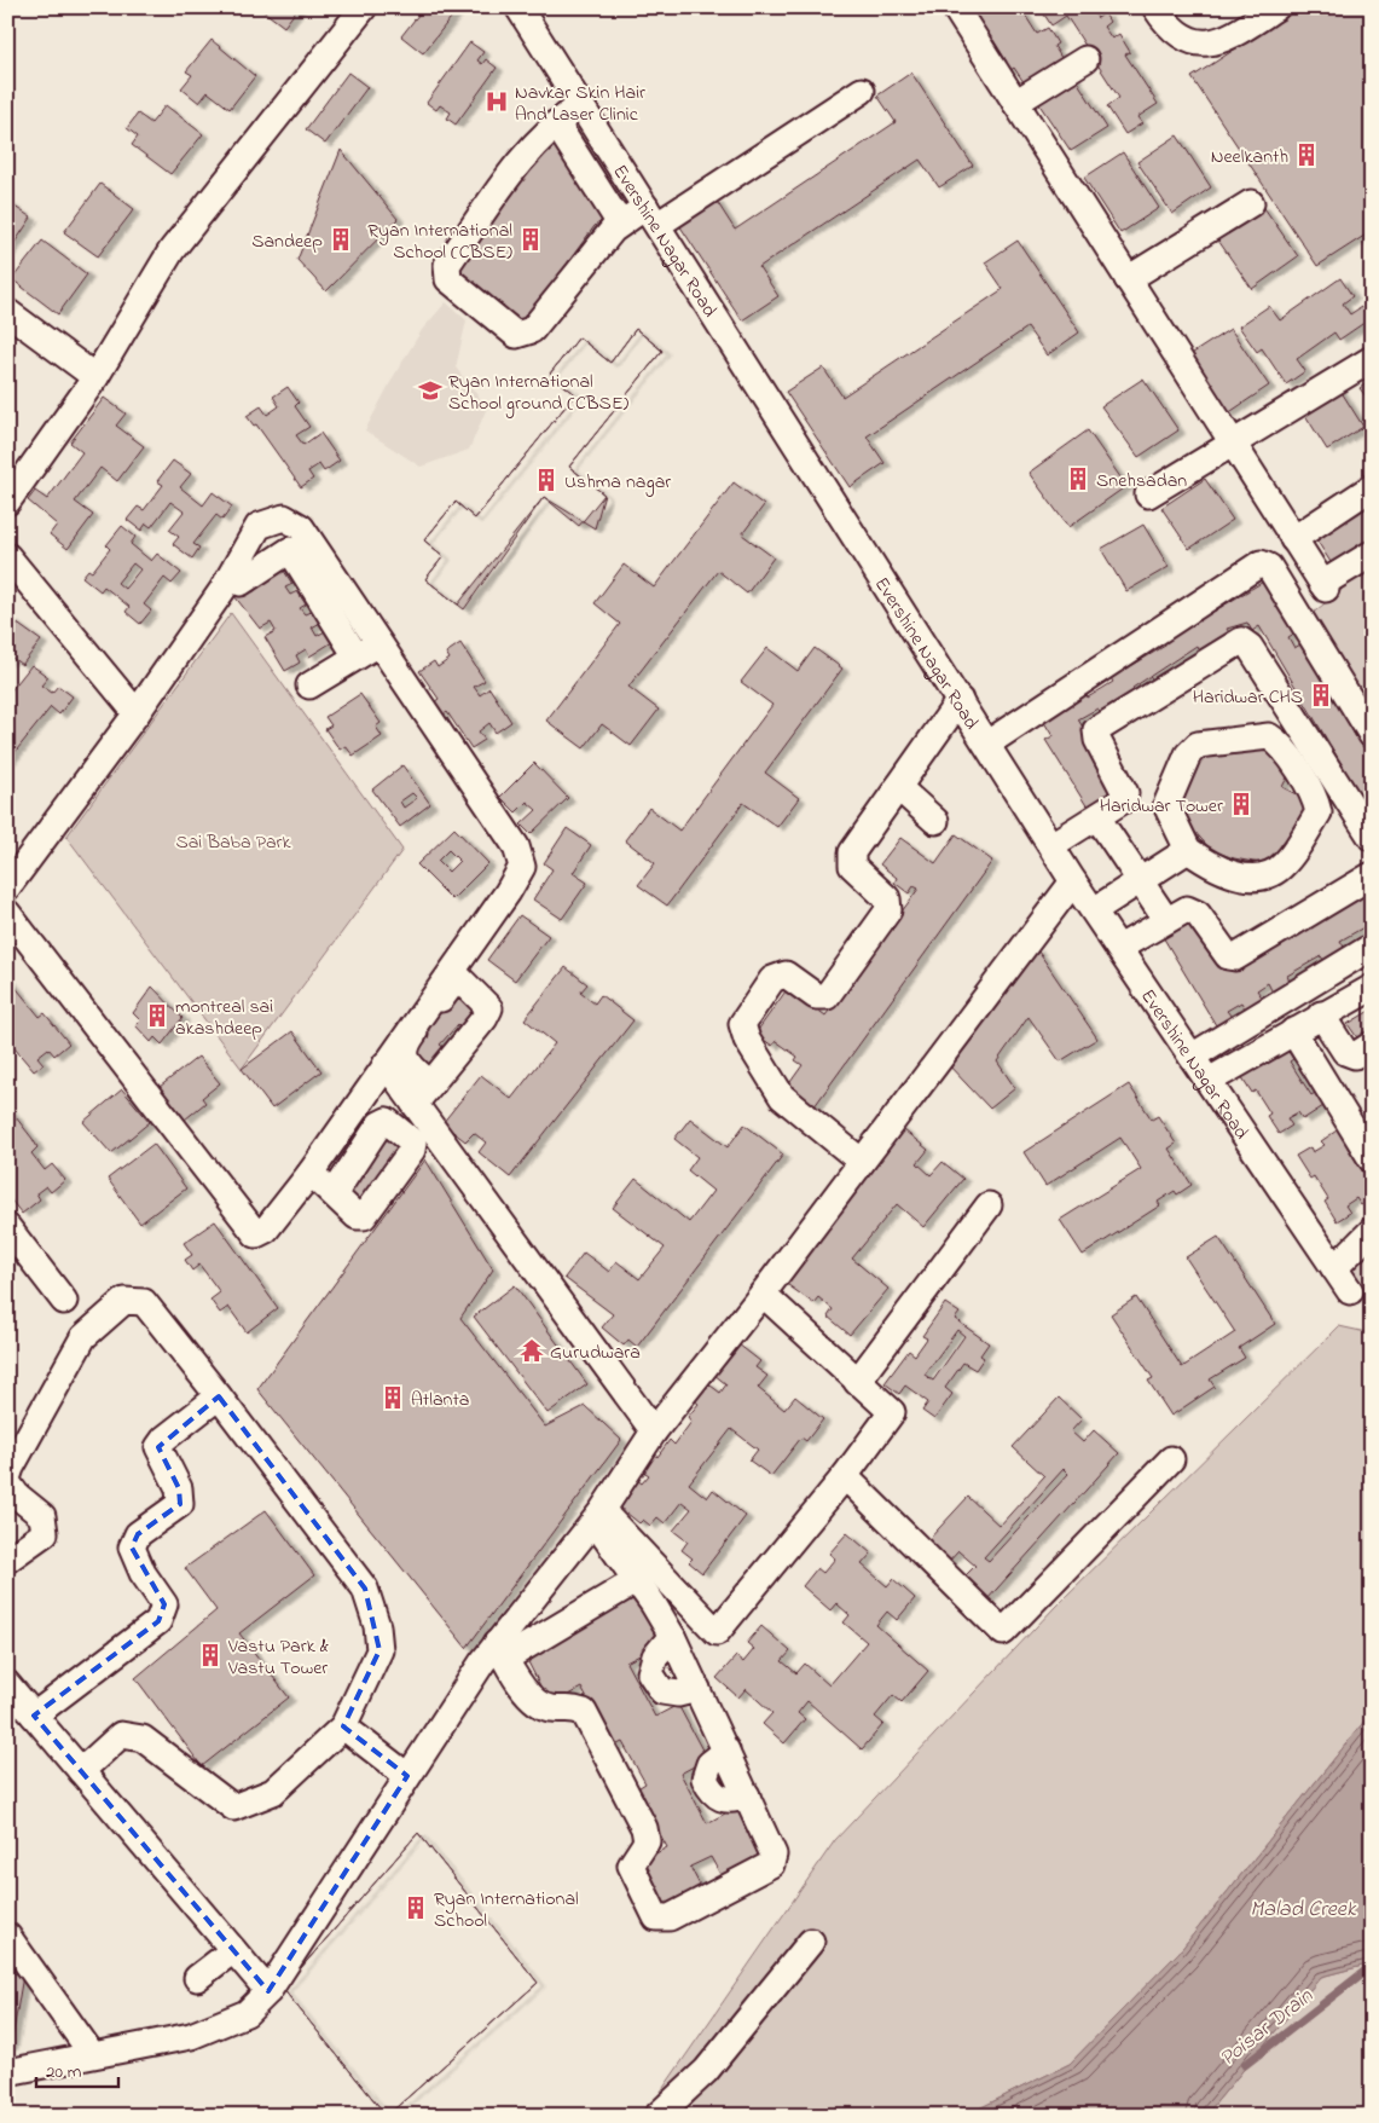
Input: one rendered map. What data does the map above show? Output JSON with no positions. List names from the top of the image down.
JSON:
{
  "streets": {
    "street": ["Evershine Nagar Road"]
  },
  "water": ["Malad Creek", "Poisar Drain"],
  "parks": ["Sai Baba Park"],
  "places": {
    "hospital": ["Navkar Skin Hair And Laser Clinic"],
    "building": [
      "Neelkanth",
      "Sandeep",
      "Ryan International School (CBSE)",
      "Snehsadan",
      "Ushma nagar",
      "Haridwar CHS",
      "Haridwar Tower",
      "montreal sai akashdeep",
      "Atlanta",
      "Vastu Park & Vastu Tower",
      "Ryan International School"
    ],
    "school or university": ["Ryan International School ground (CBSE)"],
    "temple": ["Gurudwara"]
  },
  "scale_bar": "20 m"
}
